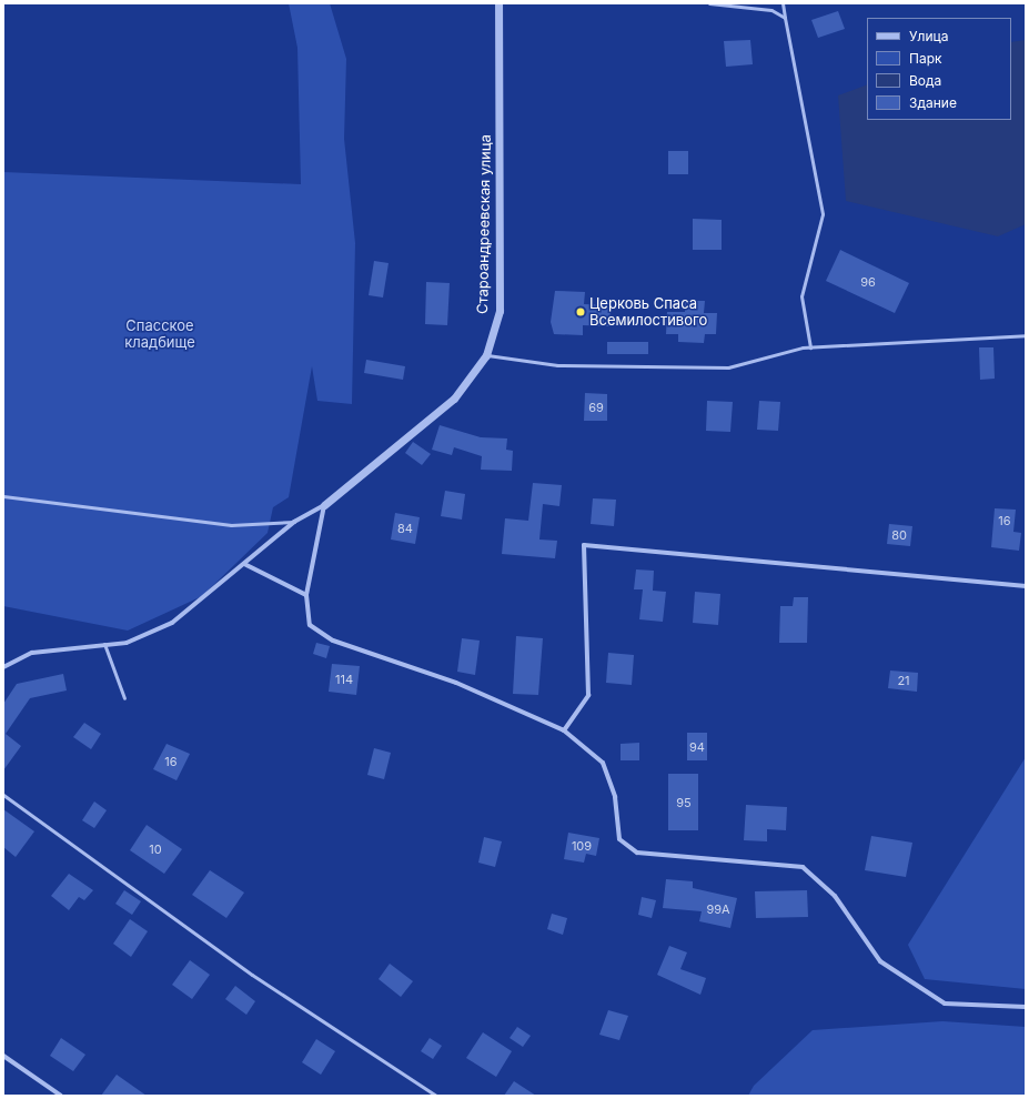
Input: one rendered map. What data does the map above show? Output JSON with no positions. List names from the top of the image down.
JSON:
{
  "streets": {
    "street": ["Староандреевская улица"]
  },
  "parks": ["Спасское кладбище"],
  "places": ["Церковь Спаса Всемилостивого"],
  "house_numbers": [
    "96",
    "69",
    "16",
    "84",
    "80",
    "114",
    "21",
    "94",
    "16",
    "95",
    "109",
    "10",
    "99А"
  ],
  "legend": [
    "Улица",
    "Парк",
    "Вода",
    "Здание"
  ]
}
